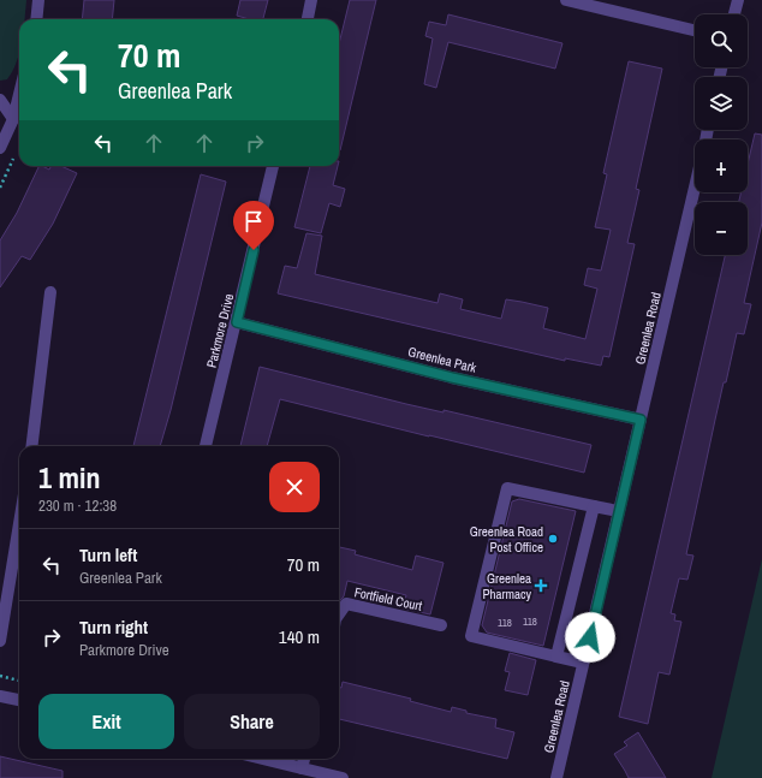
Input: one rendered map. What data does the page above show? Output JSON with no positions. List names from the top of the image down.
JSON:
{
  "streets": {
    "street": [
      "Greenlea Road",
      "Parkmore Drive",
      "Greenlea Park",
      "Fortfield Court"
    ]
  },
  "crossings": [
    ["Greenlea Road", "Greenlea Park"],
    ["Parkmore Drive", "Greenlea Park"]
  ],
  "places": {
    "other": ["Greenlea Road Post Office"],
    "health": ["Greenlea Pharmacy"]
  },
  "house_numbers": ["118", "118"],
  "page": {
    "map_buttons": ["+", "−"],
    "turn": ["70 m", "Greenlea Park"],
    "heading": ["1 min", "230 m · 12:38"],
    "list": [
      {
        "name": "Turn left",
        "note": "Greenlea Park",
        "value": "70 m"
      },
      {
        "name": "Turn right",
        "note": "Parkmore Drive",
        "value": "140 m"
      }
    ],
    "buttons": ["Exit", "Share"]
  }
}
